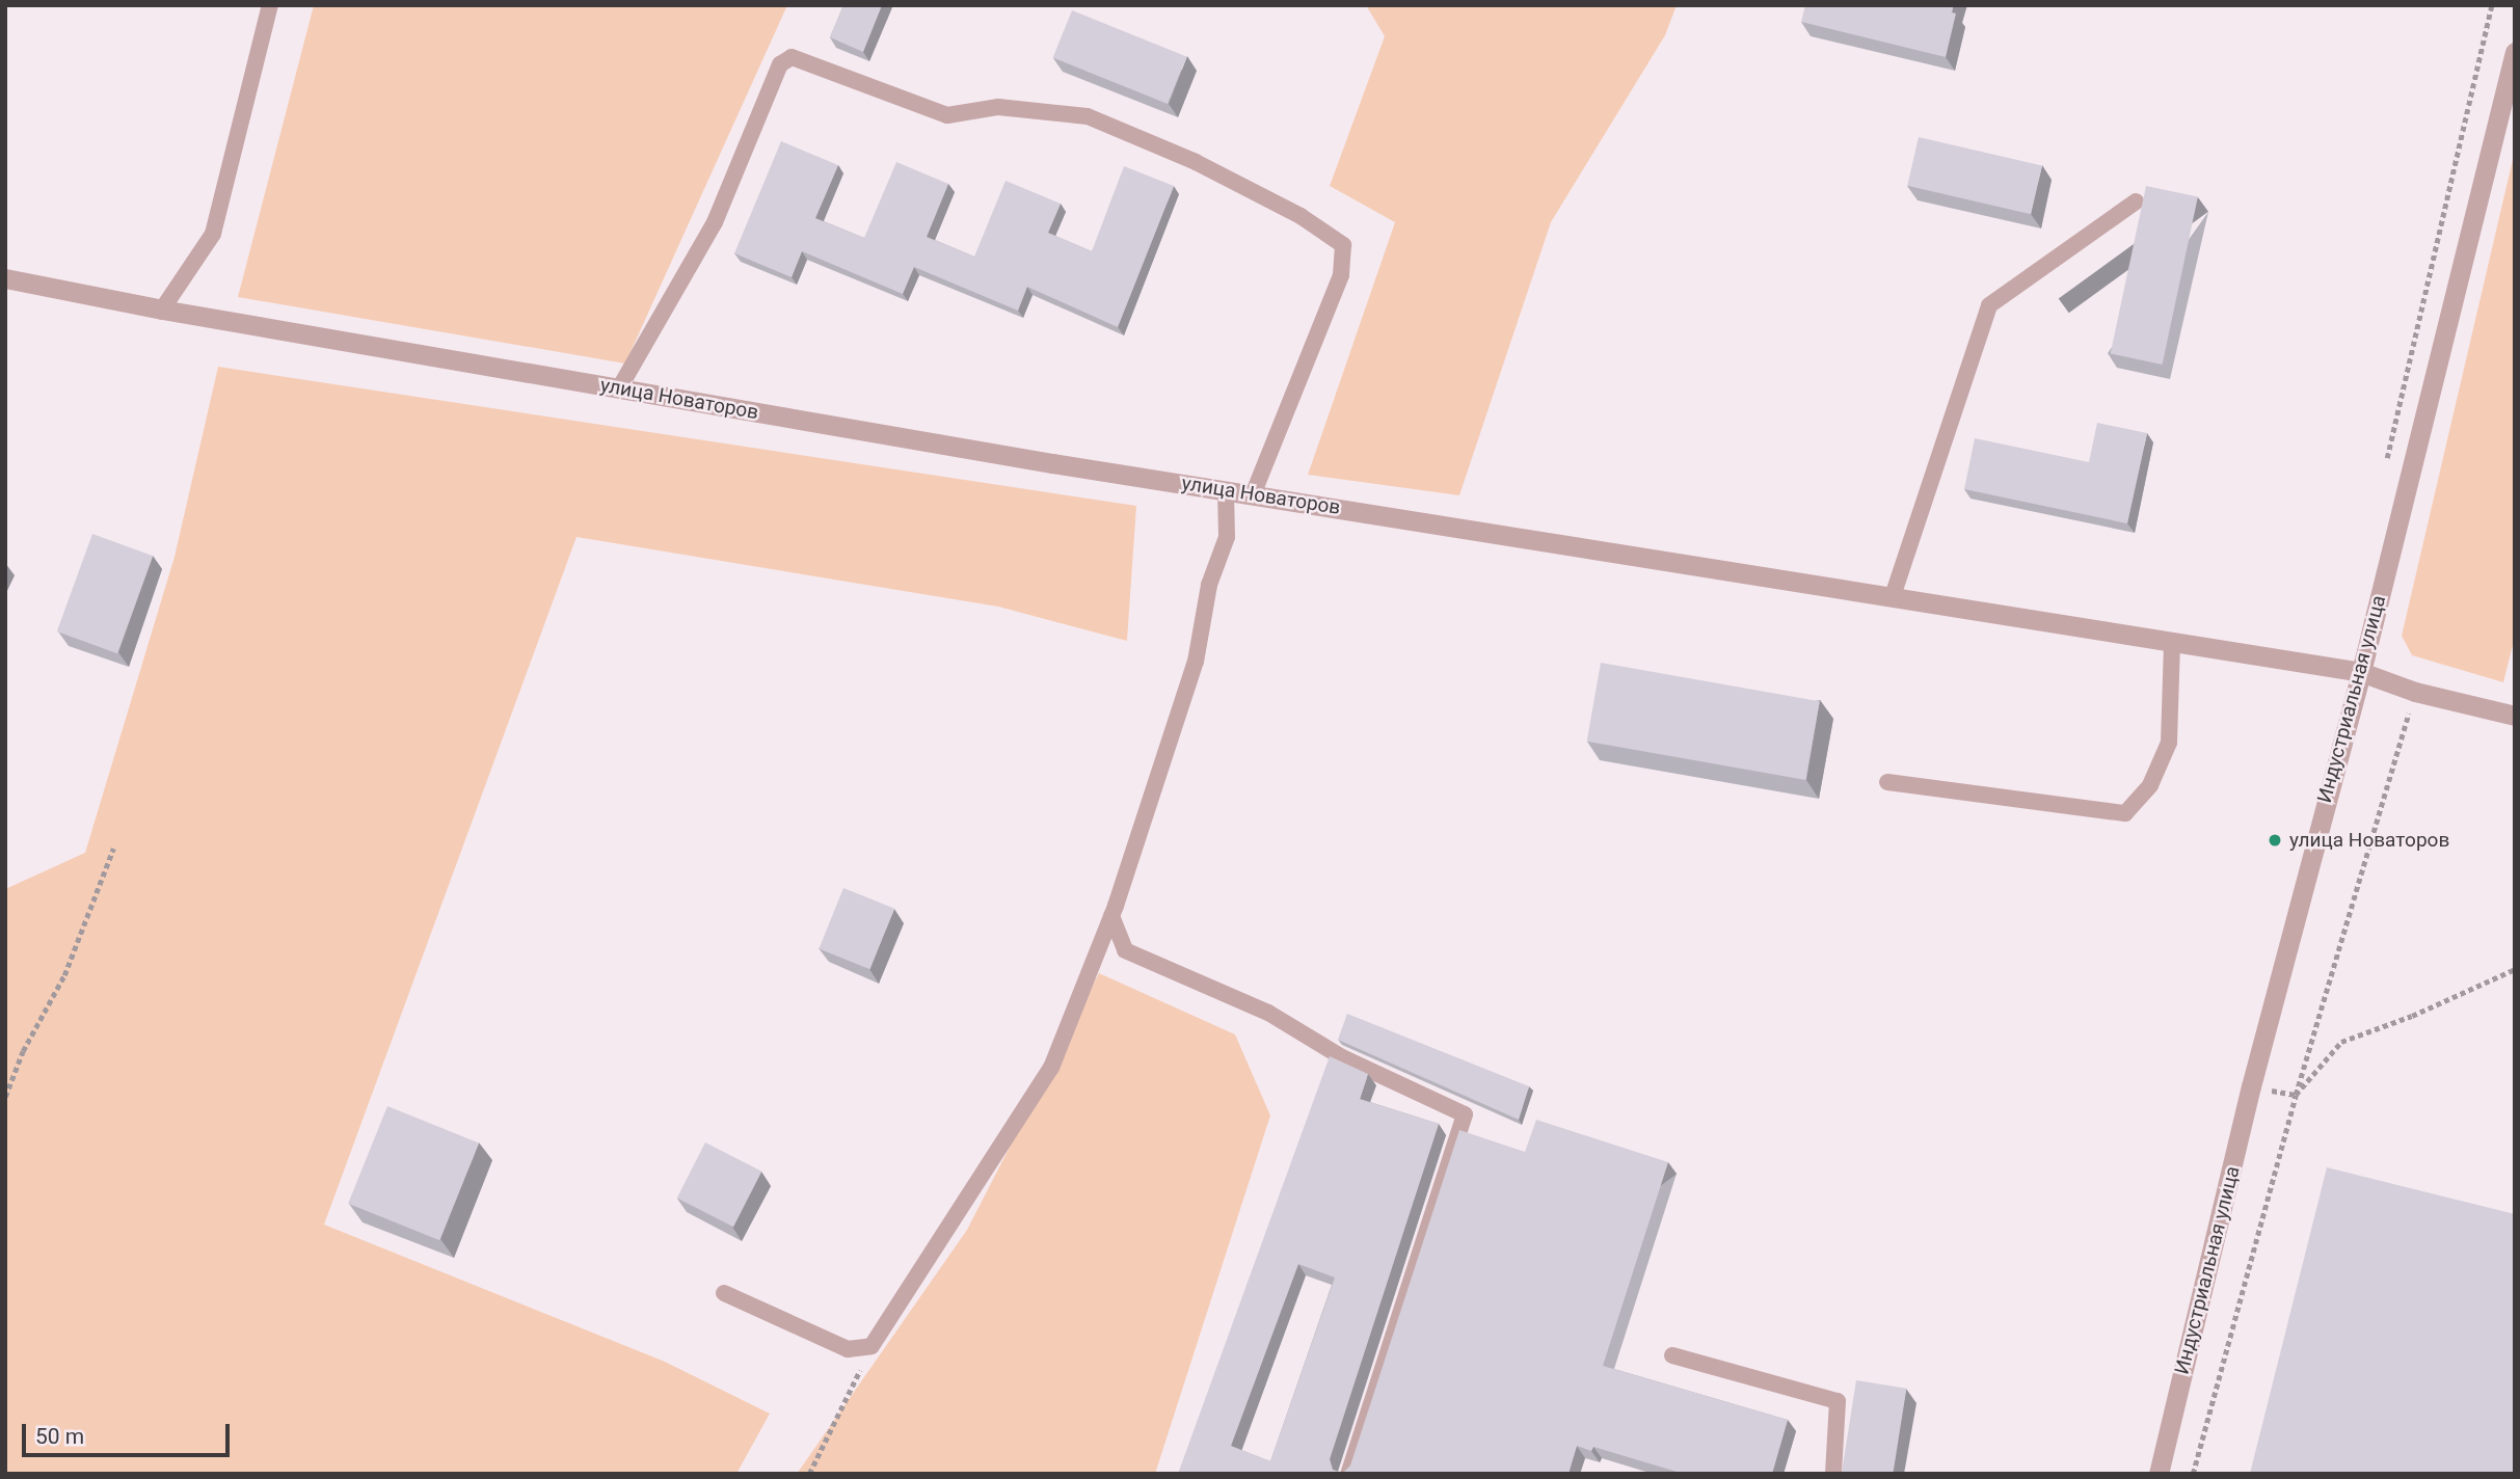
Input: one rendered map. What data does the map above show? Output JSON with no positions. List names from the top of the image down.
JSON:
{
  "streets": {
    "street": ["улица Новаторов", "Индустриальная улица"]
  },
  "crossings": [
    ["улица Новаторов", "Индустриальная улица"]
  ],
  "places": ["улица Новаторов"],
  "scale_bar": "50 m"
}
